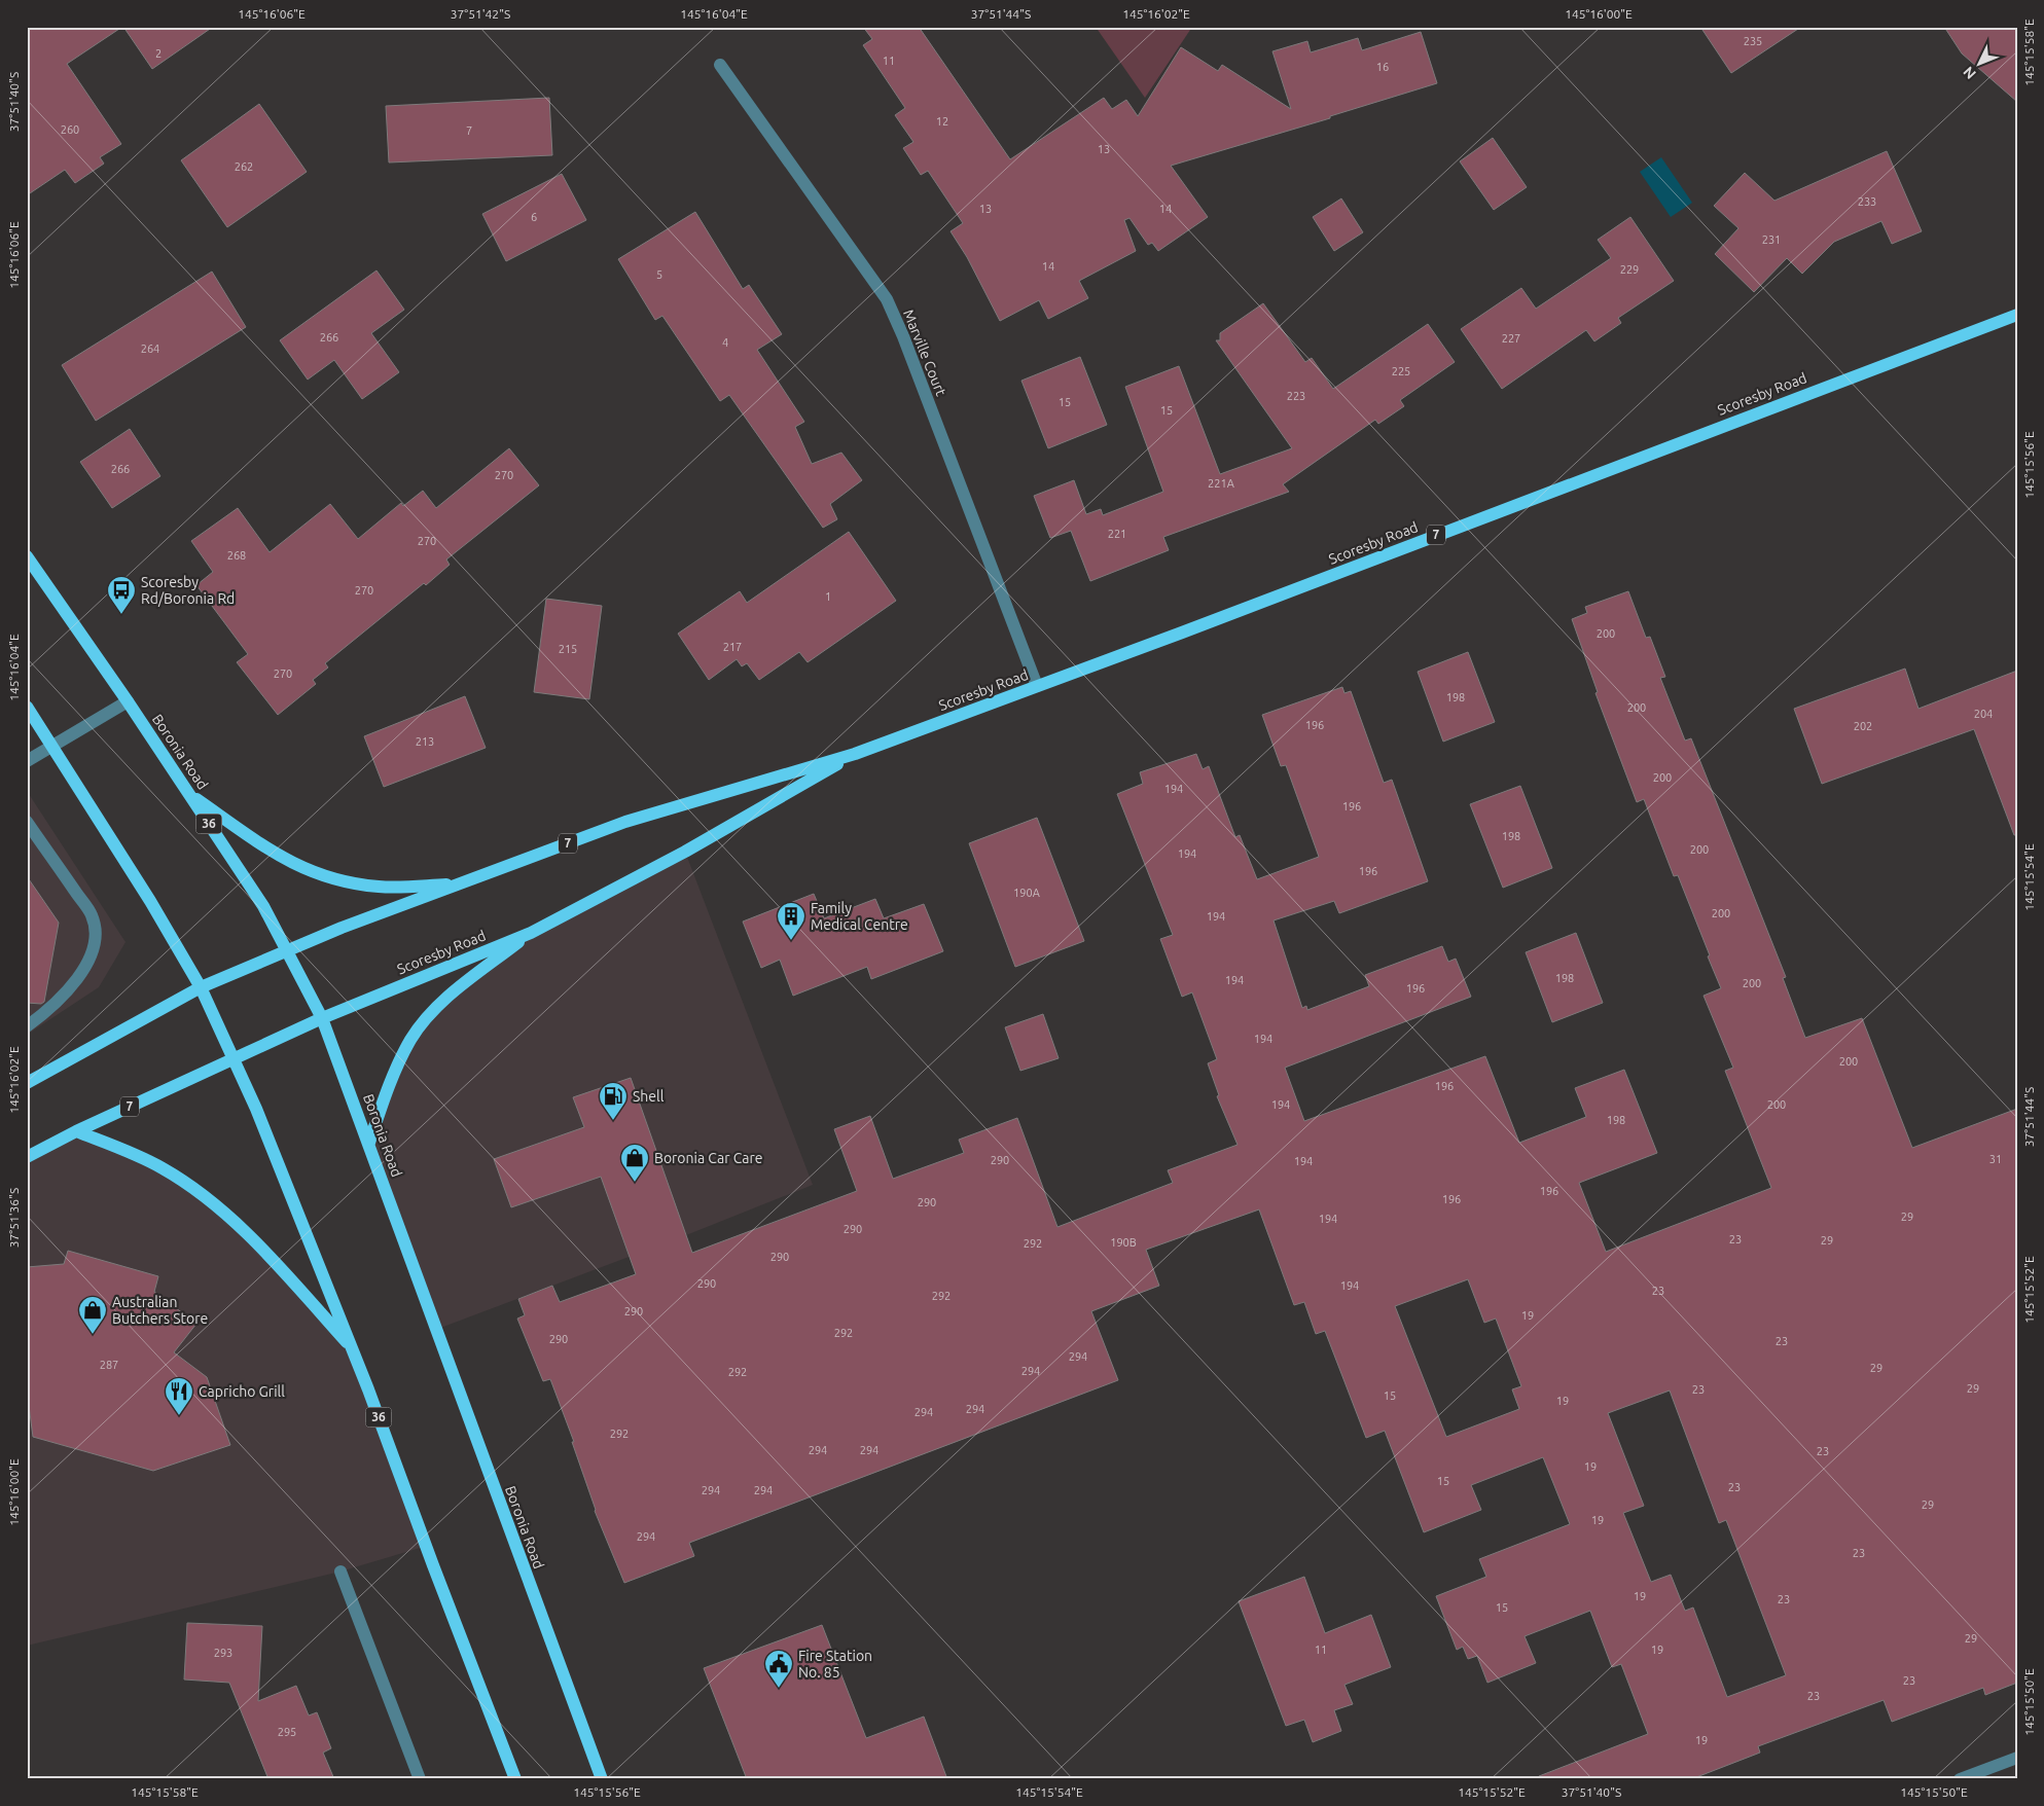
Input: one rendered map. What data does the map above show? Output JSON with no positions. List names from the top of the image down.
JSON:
{
  "streets": {
    "main road": [
      "Scoresby Road",
      "7",
      "Boronia Road",
      "36"
    ],
    "street": ["Marville Court"]
  },
  "crossings": [
    ["Marville Court", "Scoresby Road"],
    ["Scoresby Road", "Boronia Road"],
    ["Scoresby Road", "36"]
  ],
  "places": {
    "bus stop": ["Scoresby Rd/Boronia Rd"],
    "building": ["Family Medical Centre"],
    "fuel station": ["Shell"],
    "shop": ["Boronia Car Care", "Australian Butchers Store"],
    "restaurant": ["Capricho Grill"],
    "public building": ["Fire Station No. 85"]
  },
  "house_numbers": [
    "235",
    "2",
    "11",
    "16",
    "12",
    "260",
    "7",
    "13",
    "262",
    "233",
    "13",
    "14",
    "6",
    "231",
    "14",
    "229",
    "5",
    "266",
    "227",
    "4",
    "264",
    "225",
    "223",
    "15",
    "15",
    "266",
    "270",
    "221A",
    "221",
    "270",
    "268",
    "270",
    "1",
    "200",
    "217",
    "215",
    "270",
    "198",
    "200",
    "204",
    "196",
    "202",
    "213",
    "200",
    "194",
    "196",
    "198",
    "200",
    "194",
    "196",
    "190A",
    "200",
    "194",
    "198",
    "194",
    "200",
    "196",
    "194",
    "200",
    "196",
    "194",
    "200",
    "198",
    "31",
    "290",
    "194",
    "196",
    "196",
    "290",
    "29",
    "194",
    "290",
    "23",
    "29",
    "190B",
    "292",
    "290",
    "290",
    "194",
    "23",
    "292",
    "290",
    "19",
    "292",
    "290",
    "23",
    "294",
    "287",
    "29",
    "294",
    "292",
    "29",
    "23",
    "15",
    "19",
    "294",
    "294",
    "292",
    "294",
    "294",
    "23",
    "19",
    "15",
    "23",
    "294",
    "294",
    "29",
    "19",
    "294",
    "23",
    "19",
    "23",
    "15",
    "29",
    "11",
    "19",
    "293",
    "23",
    "23",
    "295",
    "19"
  ],
  "north": "bottom left",
  "coordinates": [
    "145°16'06\"E",
    "37°51'42\"S",
    "145°16'04\"E",
    "37°51'44\"S",
    "145°16'02\"E",
    "145°16'00\"E",
    "145°15'58\"E",
    "37°51'40\"S",
    "145°15'56\"E",
    "145°15'54\"E",
    "37°51'36\"S",
    "145°15'52\"E",
    "145°15'50\"E"
  ]
}
